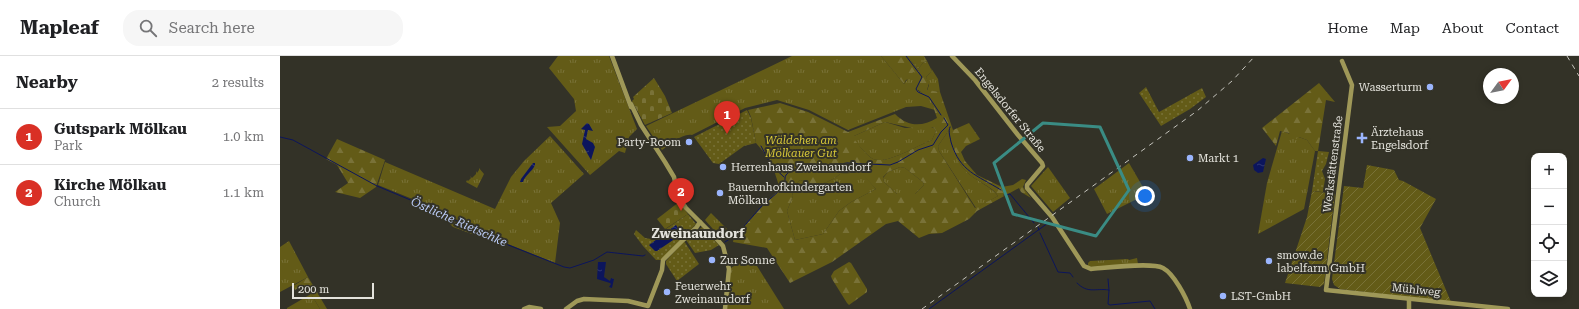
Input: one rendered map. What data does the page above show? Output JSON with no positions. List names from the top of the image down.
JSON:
{
  "streets": {
    "street": ["Engelsdorfer Straße", "Werkstättenstraße", "Mühlweg"]
  },
  "crossings": [
    ["Werkstättenstraße", "Mühlweg"]
  ],
  "districts": ["Zweinaundorf"],
  "water": ["Östliche Rietschke"],
  "parks": ["Wäldchen am Mölkauer Gut"],
  "places": {
    "other": [
      "Wasserturm",
      "Party-Room",
      "Markt 1",
      "Herrenhaus Zweinaundorf",
      "Bauernhofkindergarten Mölkau",
      "Zur Sonne",
      "smow.de labelfarm GmbH",
      "Feuerwehr Zweinaundorf",
      "LST-GmbH"
    ],
    "health": ["Ärztehaus Engelsdorf"]
  },
  "scale_bar": "200 m",
  "north": "top right",
  "page": {
    "header": "Mapleaf",
    "search": "Search here",
    "nav": [
      "Home",
      "Map",
      "About",
      "Contact"
    ],
    "heading": ["Nearby", "2 results"],
    "pins": ["1", "2"],
    "list": [
      {
        "mark": "1",
        "name": "Gutspark Mölkau",
        "note": "Park",
        "value": "1.0 km"
      },
      {
        "mark": "2",
        "name": "Kirche Mölkau",
        "note": "Church",
        "value": "1.1 km"
      }
    ],
    "map_buttons": ["+", "−"],
    "scale": "200 m"
  }
}
